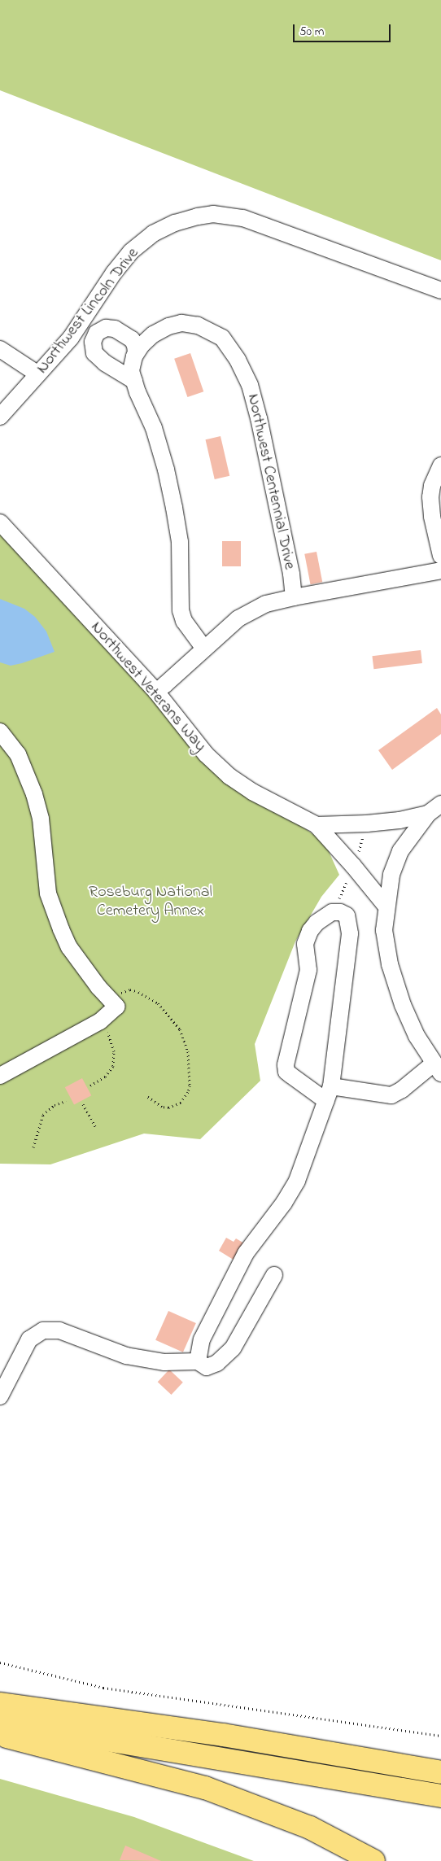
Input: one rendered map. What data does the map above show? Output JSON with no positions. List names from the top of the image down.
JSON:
{
  "streets": {
    "street": ["Northwest Lincoln Drive", "Northwest Centennial Drive", "Northwest Veterans Way"]
  },
  "parks": ["Roseburg National Cemetery Annex"],
  "scale_bar": "50 m"
}
